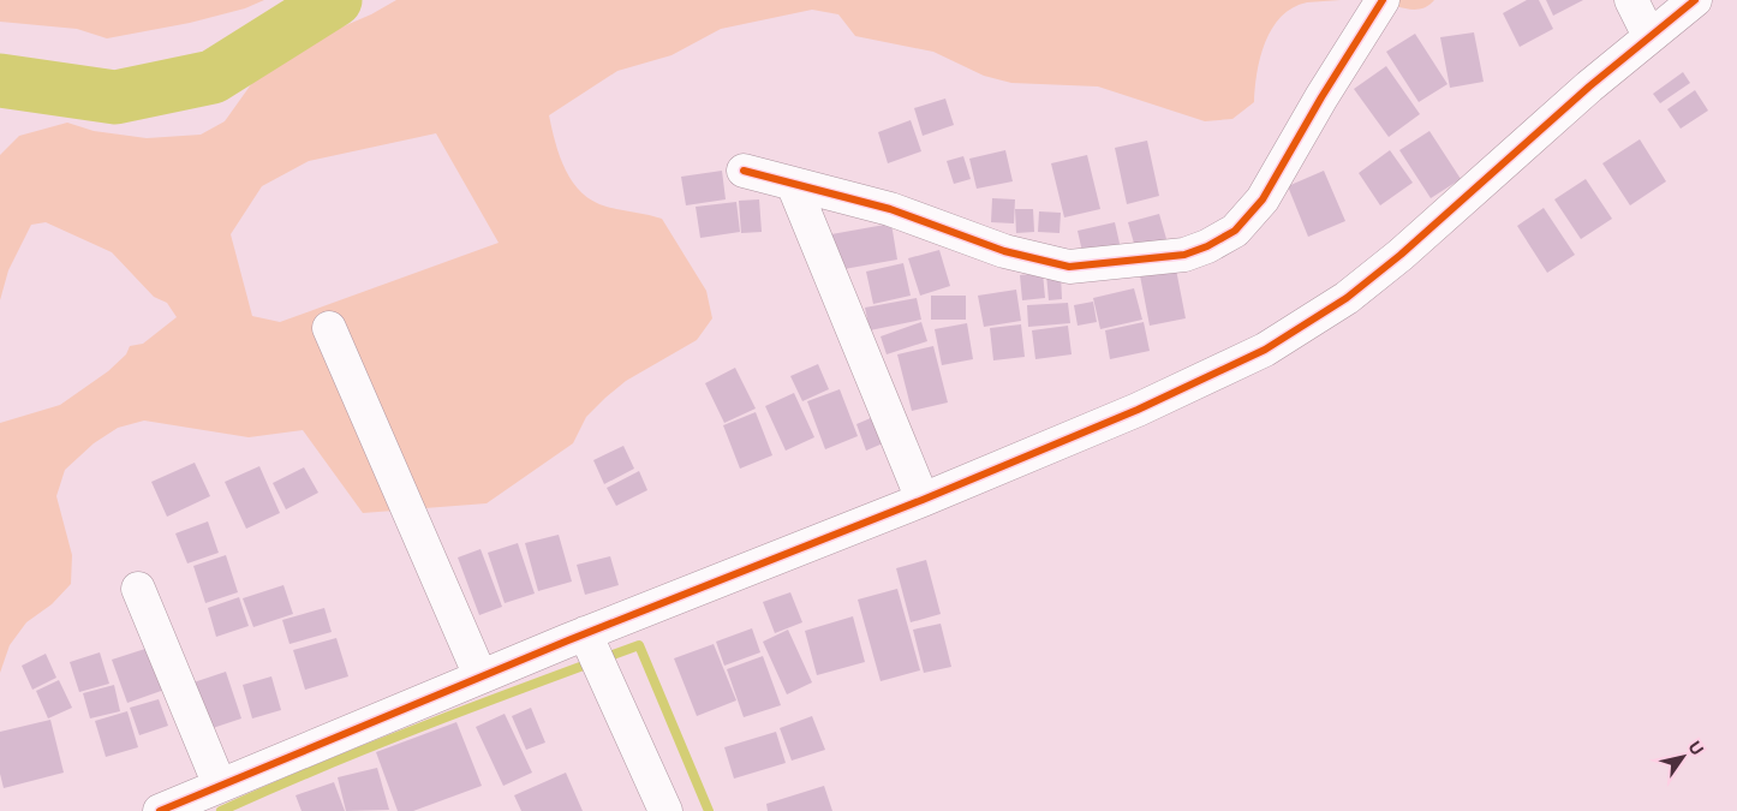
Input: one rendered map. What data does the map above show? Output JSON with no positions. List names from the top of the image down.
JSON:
{
  "north": "top right"
}
